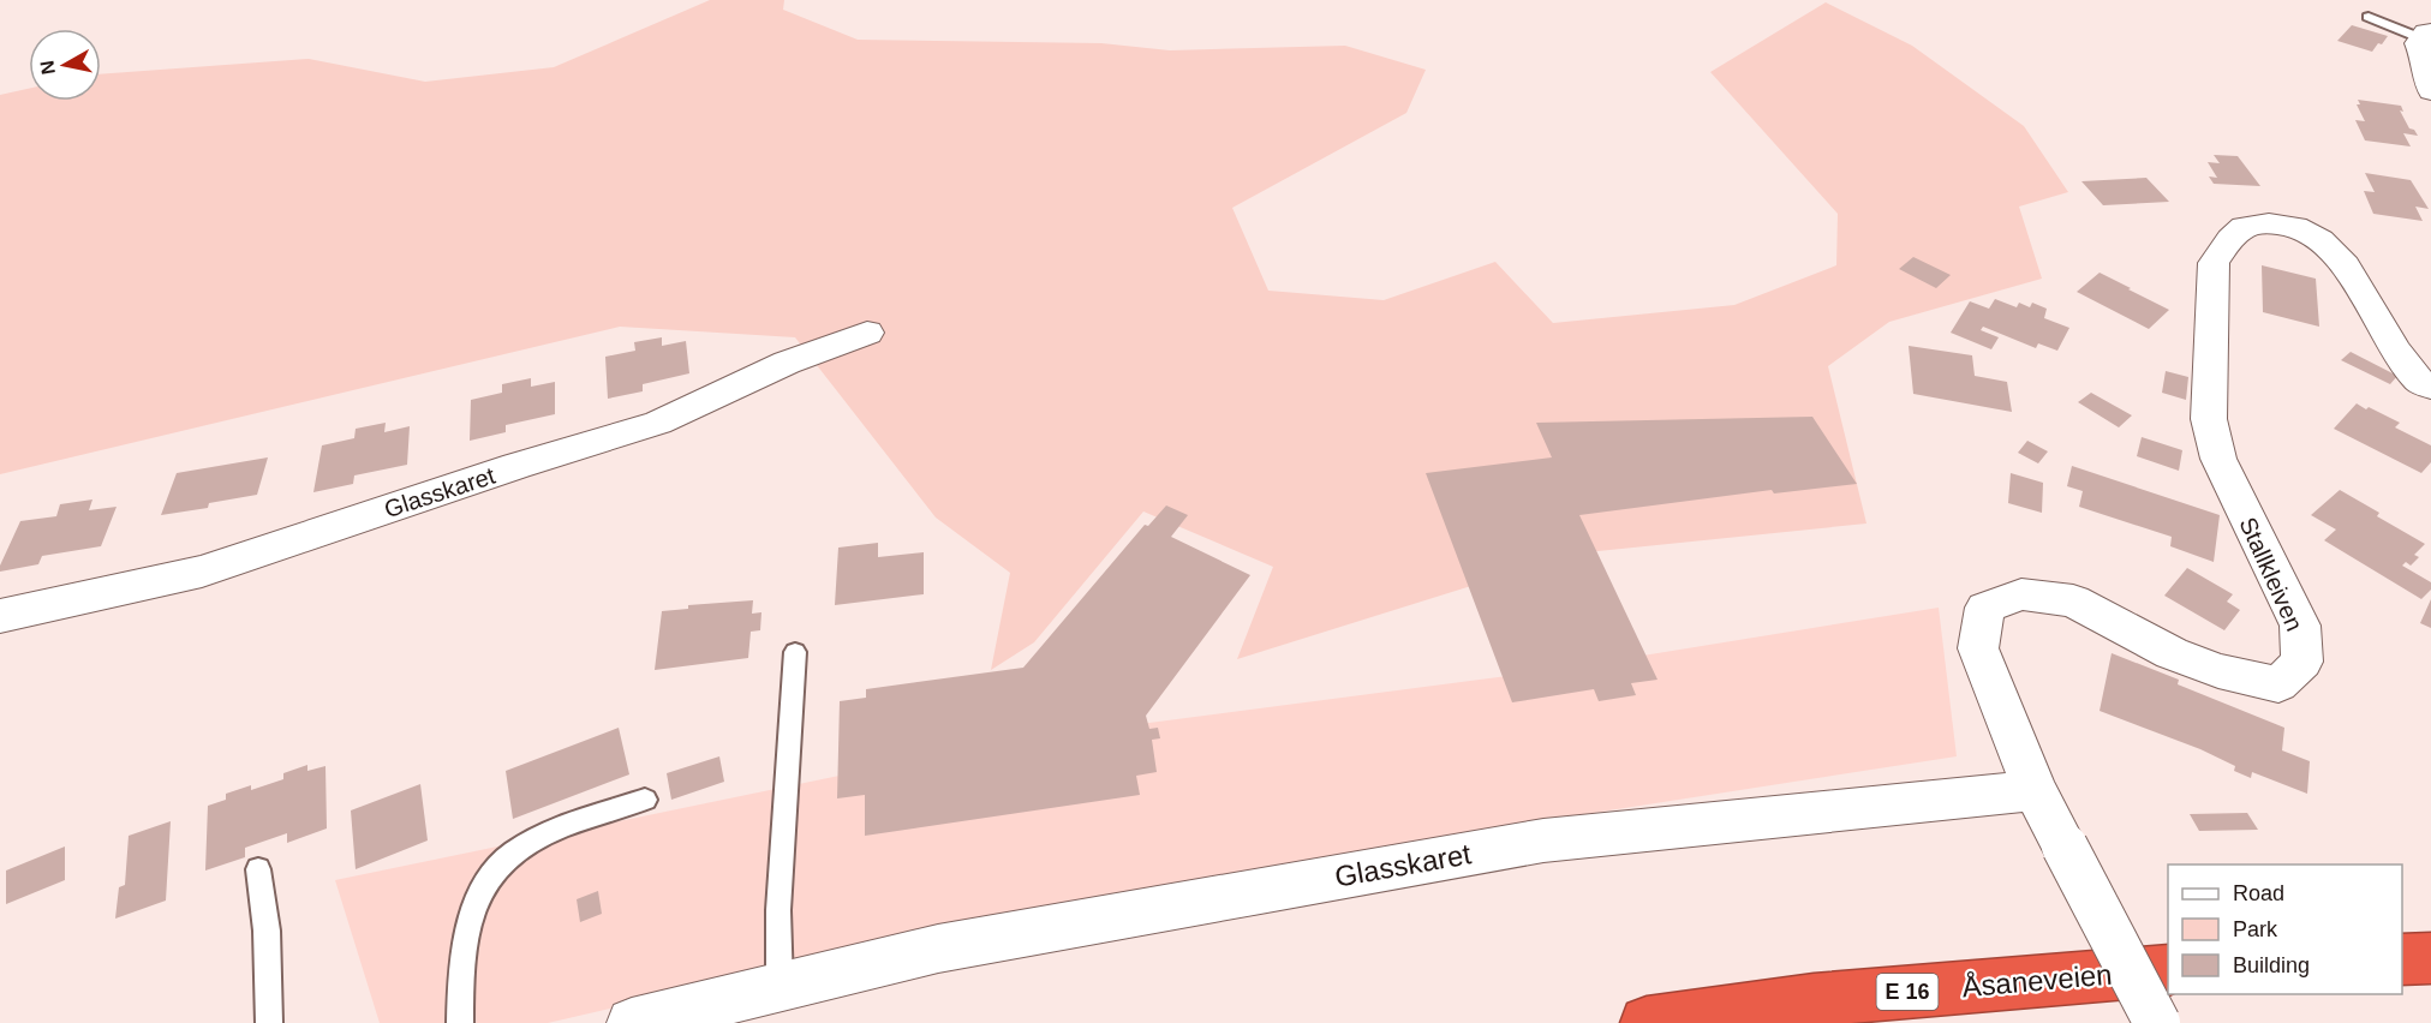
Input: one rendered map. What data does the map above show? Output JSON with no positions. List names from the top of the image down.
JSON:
{
  "streets": {
    "highway": ["Åsaneveien", "E 16"],
    "street": ["Glasskaret", "Stallkleiven"]
  },
  "crossings": [
    ["Glasskaret", "Stallkleiven"]
  ],
  "legend": ["Road", "Park", "Building"],
  "north": "left"
}
